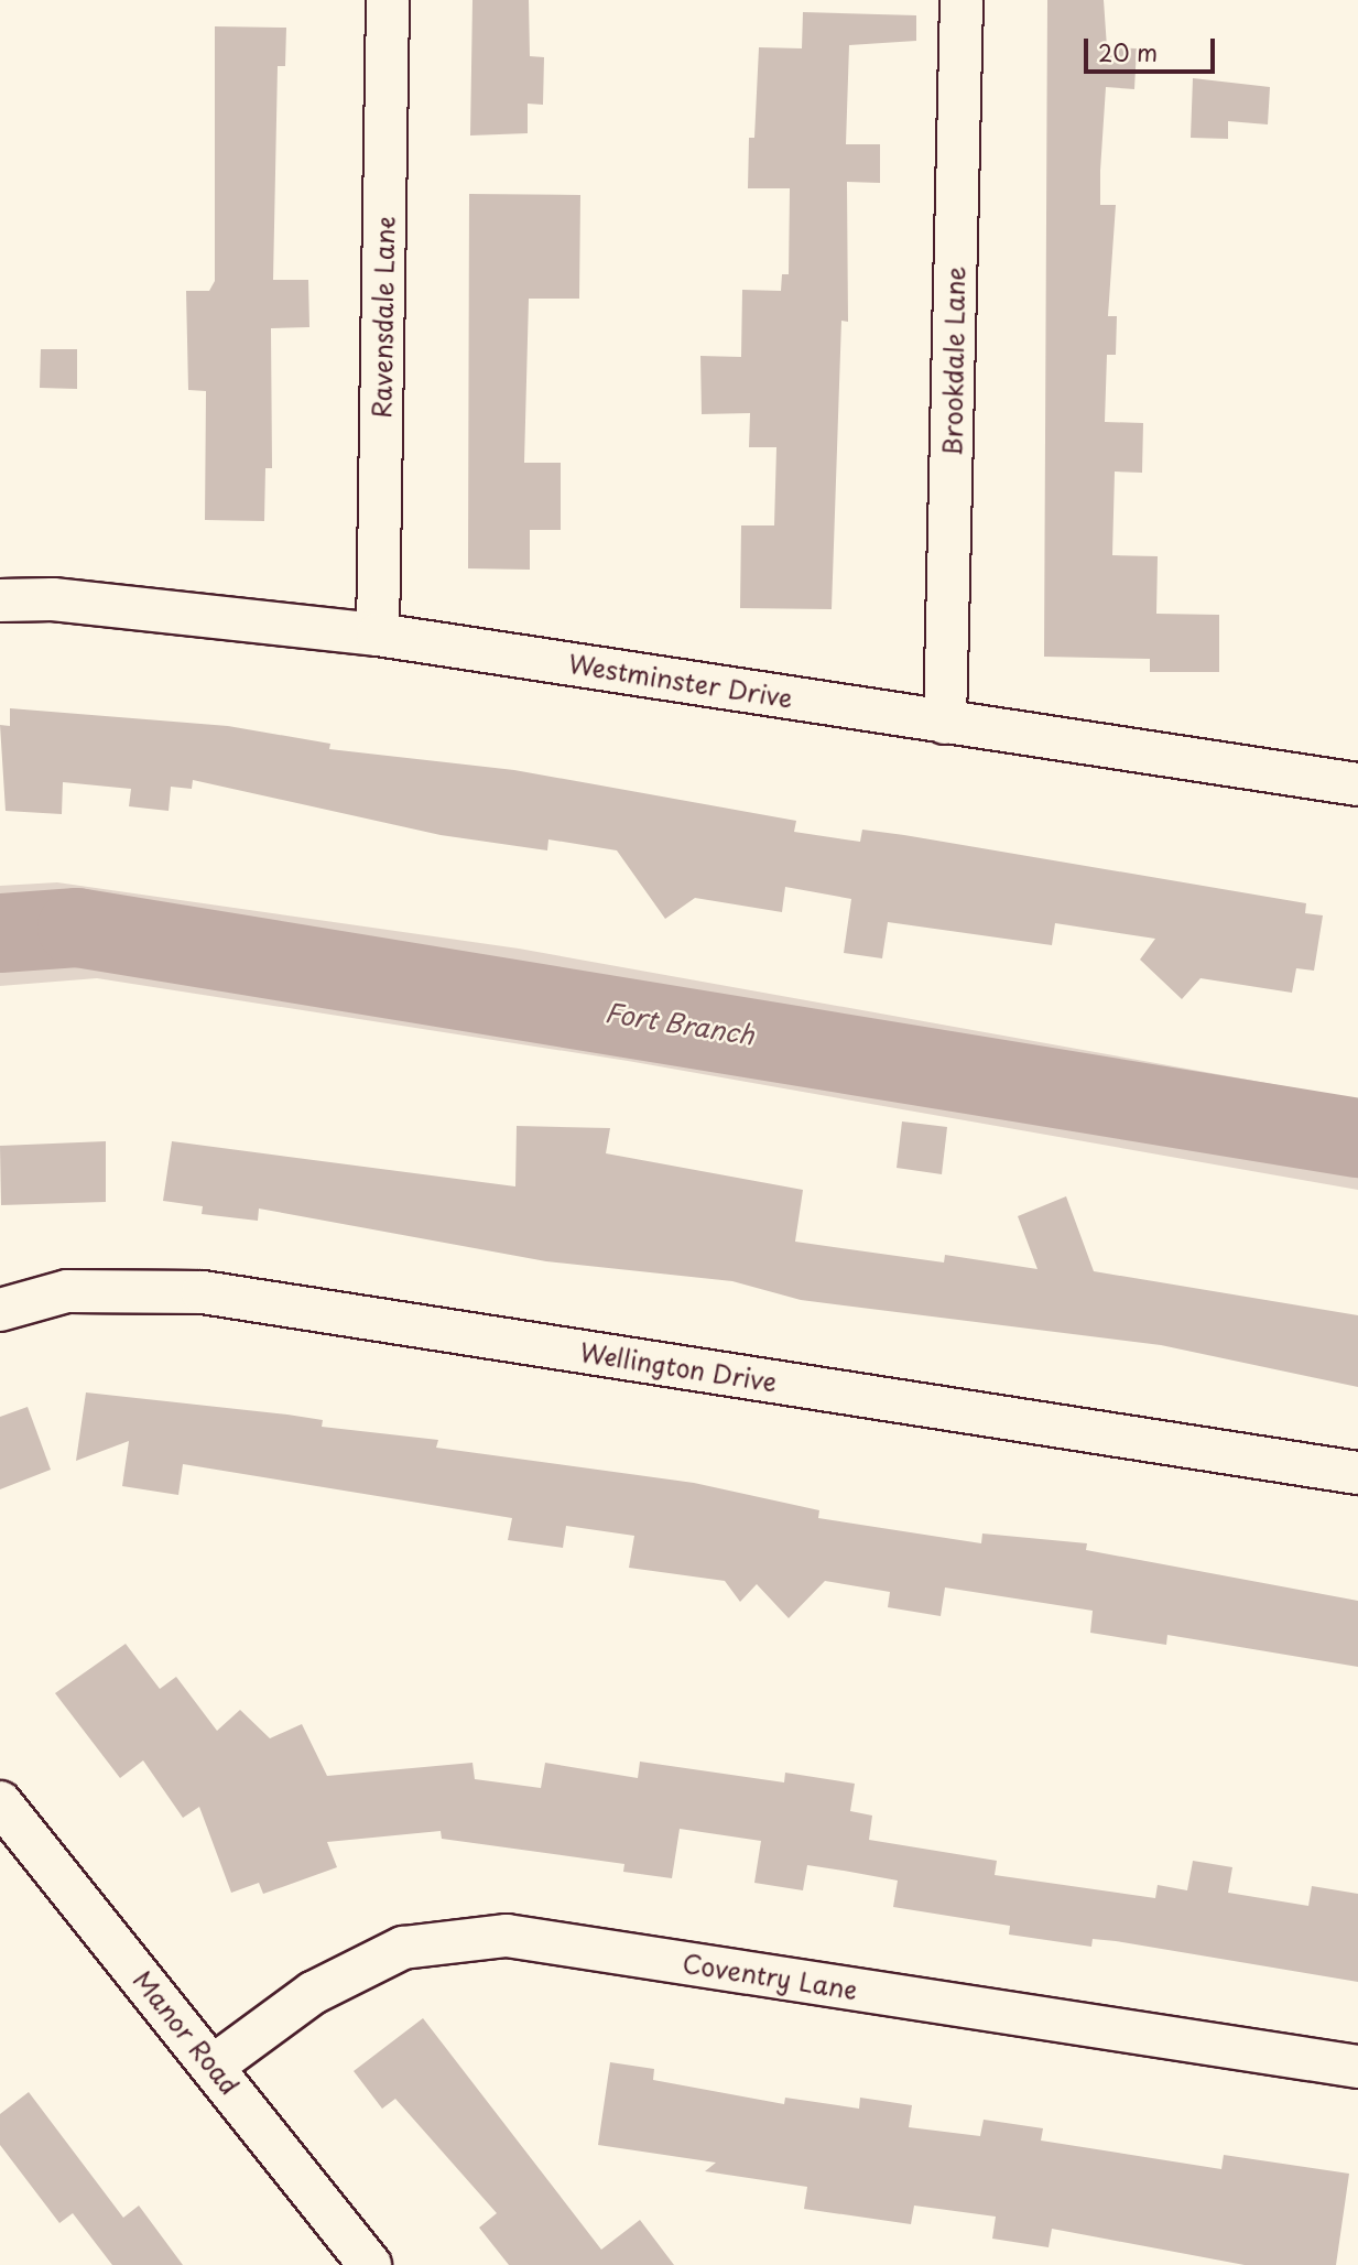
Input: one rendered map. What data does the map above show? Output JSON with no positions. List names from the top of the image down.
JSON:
{
  "streets": {
    "street": [
      "Ravensdale Lane",
      "Brookdale Lane",
      "Westminster Drive",
      "Wellington Drive",
      "Coventry Lane",
      "Manor Road"
    ]
  },
  "crossings": [
    ["Ravensdale Lane", "Westminster Drive"],
    ["Brookdale Lane", "Westminster Drive"],
    ["Coventry Lane", "Manor Road"]
  ],
  "water": ["Fort Branch"],
  "scale_bar": "20 m"
}
